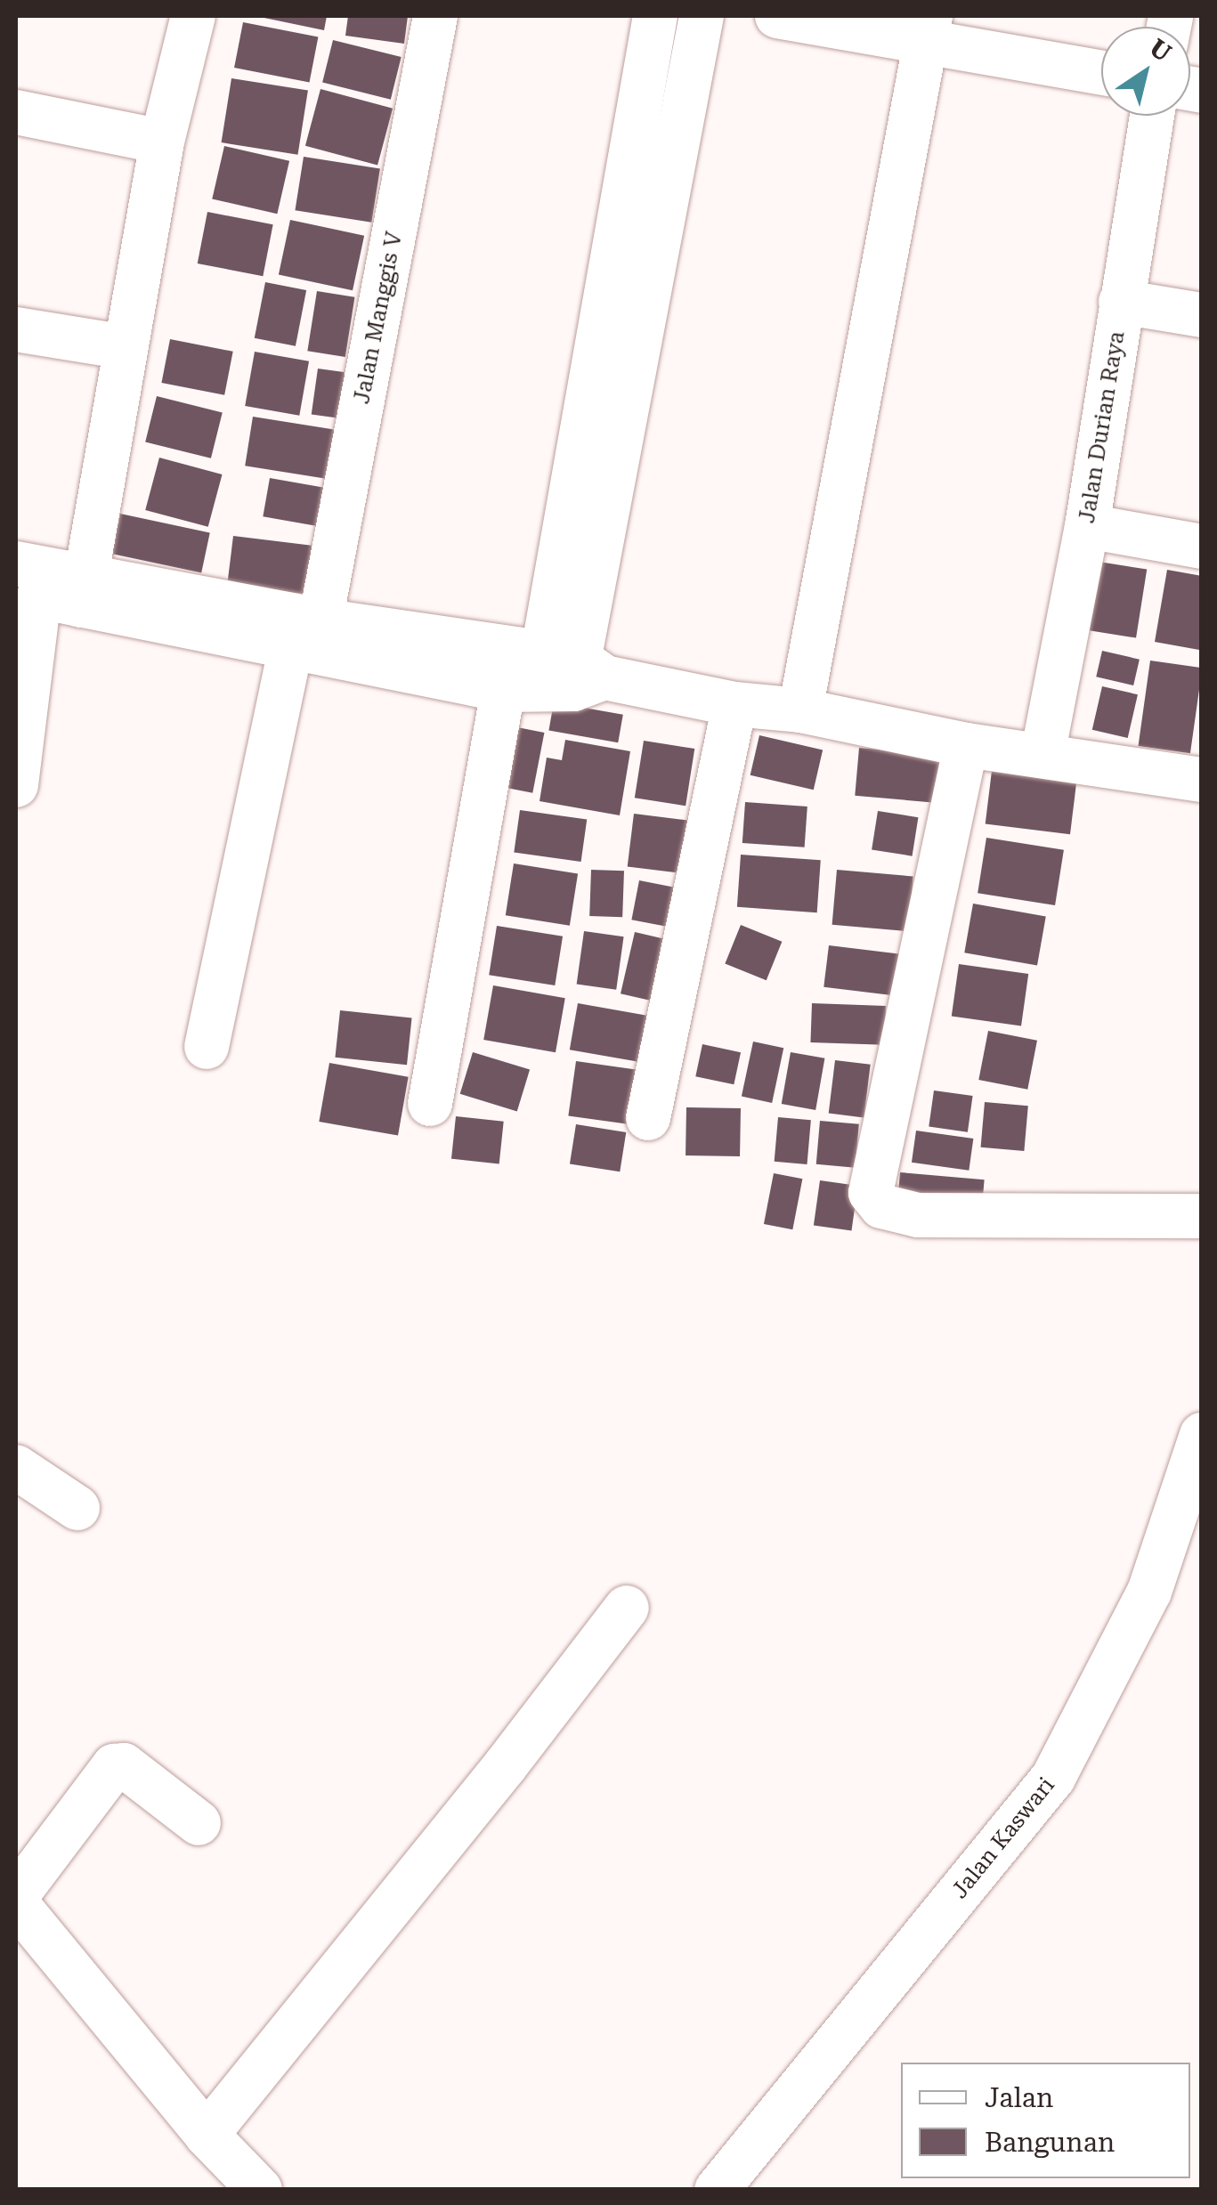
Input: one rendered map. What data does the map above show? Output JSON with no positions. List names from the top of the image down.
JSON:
{
  "streets": {
    "street": ["Jalan Manggis V", "Jalan Durian Raya", "Jalan Kaswari"]
  },
  "legend": ["Jalan", "Bangunan"],
  "north": "top right"
}
